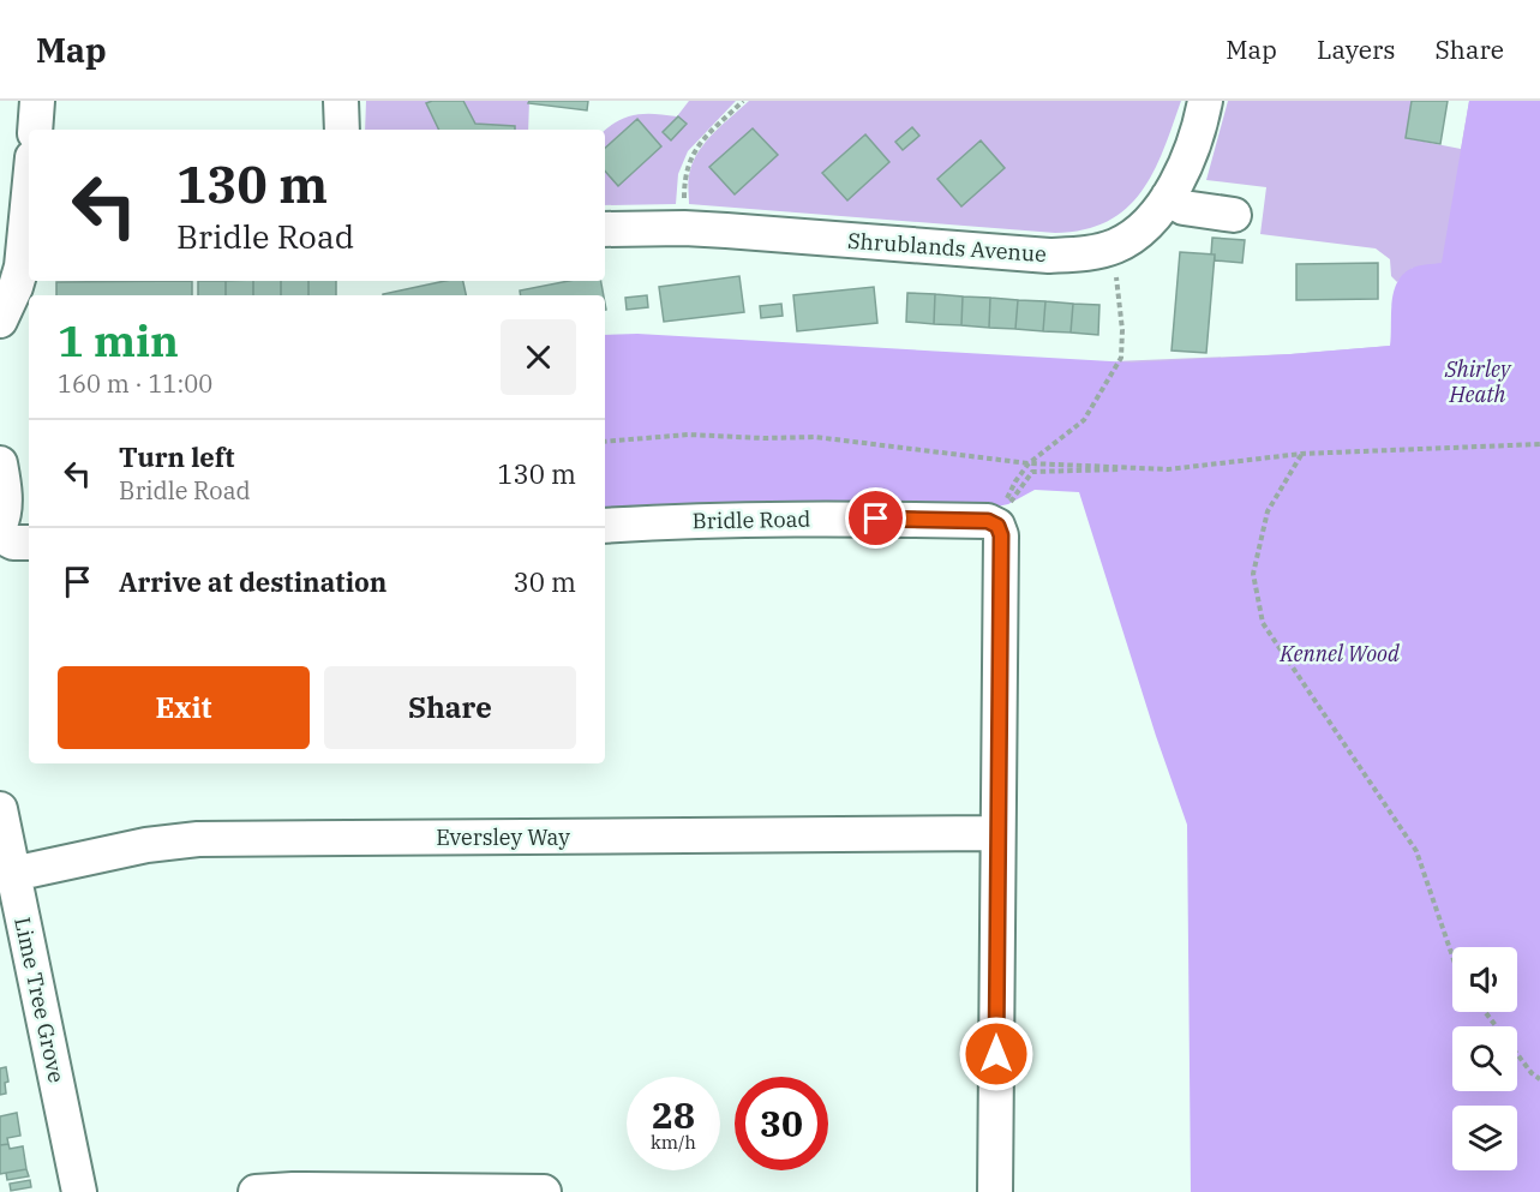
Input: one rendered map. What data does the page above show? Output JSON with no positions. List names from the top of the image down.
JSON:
{
  "streets": {
    "street": [
      "Shrublands Avenue",
      "Bridle Road",
      "Eversley Way",
      "Lime Tree Grove"
    ]
  },
  "crossings": [
    ["Eversley Way", "Lime Tree Grove"]
  ],
  "parks": ["Shirley Heath", "Kennel Wood"],
  "page": {
    "header": "Map",
    "nav": ["Map", "Layers", "Share"],
    "turn": ["130 m", "Bridle Road"],
    "heading": ["1 min", "160 m · 11:00"],
    "list": [
      {
        "name": "Turn left",
        "note": "Bridle Road",
        "value": "130 m"
      },
      {
        "name": "Arrive at destination",
        "value": "30 m"
      }
    ],
    "buttons": ["Exit", "Share"],
    "speed": "28 km/h",
    "limit": "30"
  }
}
